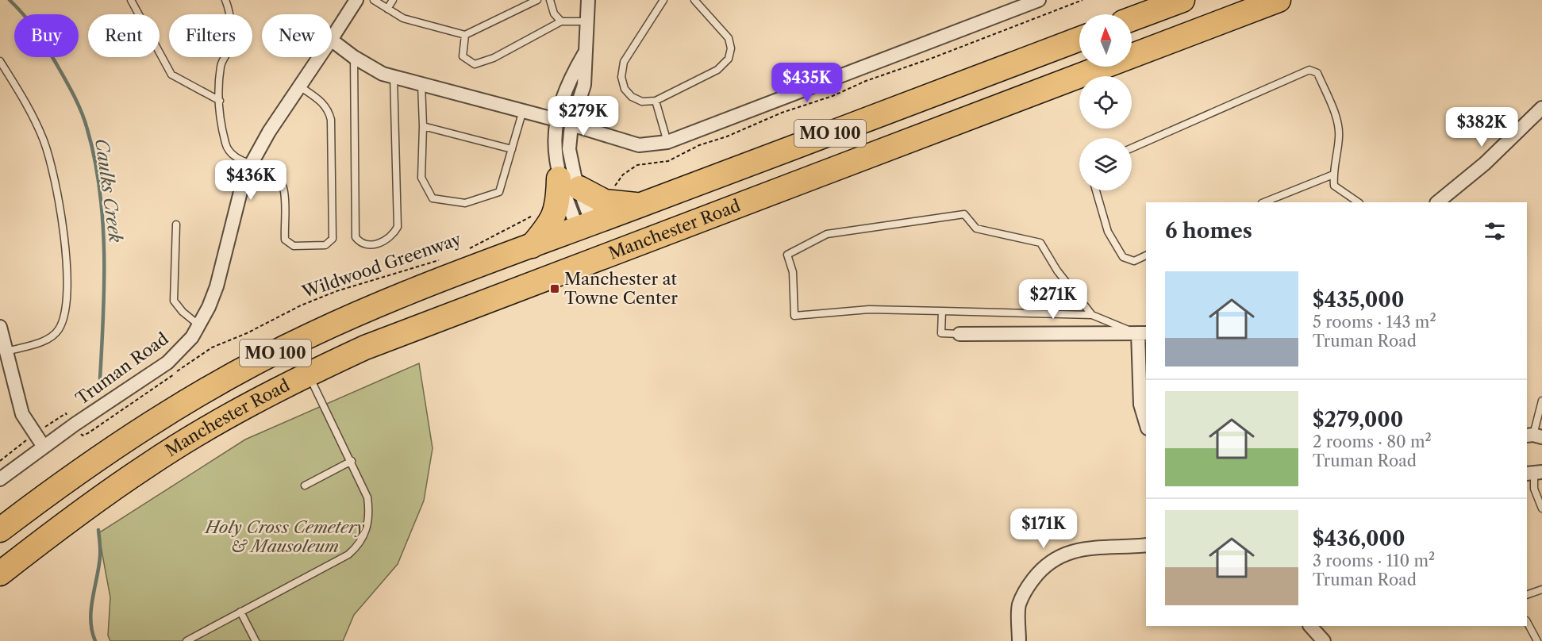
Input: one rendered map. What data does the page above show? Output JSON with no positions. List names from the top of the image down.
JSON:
{
  "streets": {
    "highway": ["MO 100", "Manchester Road"],
    "street": ["Truman Road"],
    "path": ["Wildwood Greenway"]
  },
  "water": ["Caulks Creek"],
  "parks": ["Holy Cross Cemetery & Mausoleum"],
  "places": {
    "transit": ["Manchester at Towne Center"]
  },
  "north": "top",
  "page": {
    "chip": [
      "Buy",
      "Rent",
      "Filters",
      "New"
    ],
    "price": [
      "$435K",
      "$279K",
      "$382K",
      "$436K",
      "$271K",
      "$171K"
    ],
    "heading": "6 homes",
    "list": [
      {
        "name": "$435,000",
        "note": "5 rooms · 143 m² · Truman Road"
      },
      {
        "name": "$279,000",
        "note": "2 rooms · 80 m² · Truman Road"
      },
      {
        "name": "$436,000",
        "note": "3 rooms · 110 m² · Truman Road"
      }
    ]
  }
}
